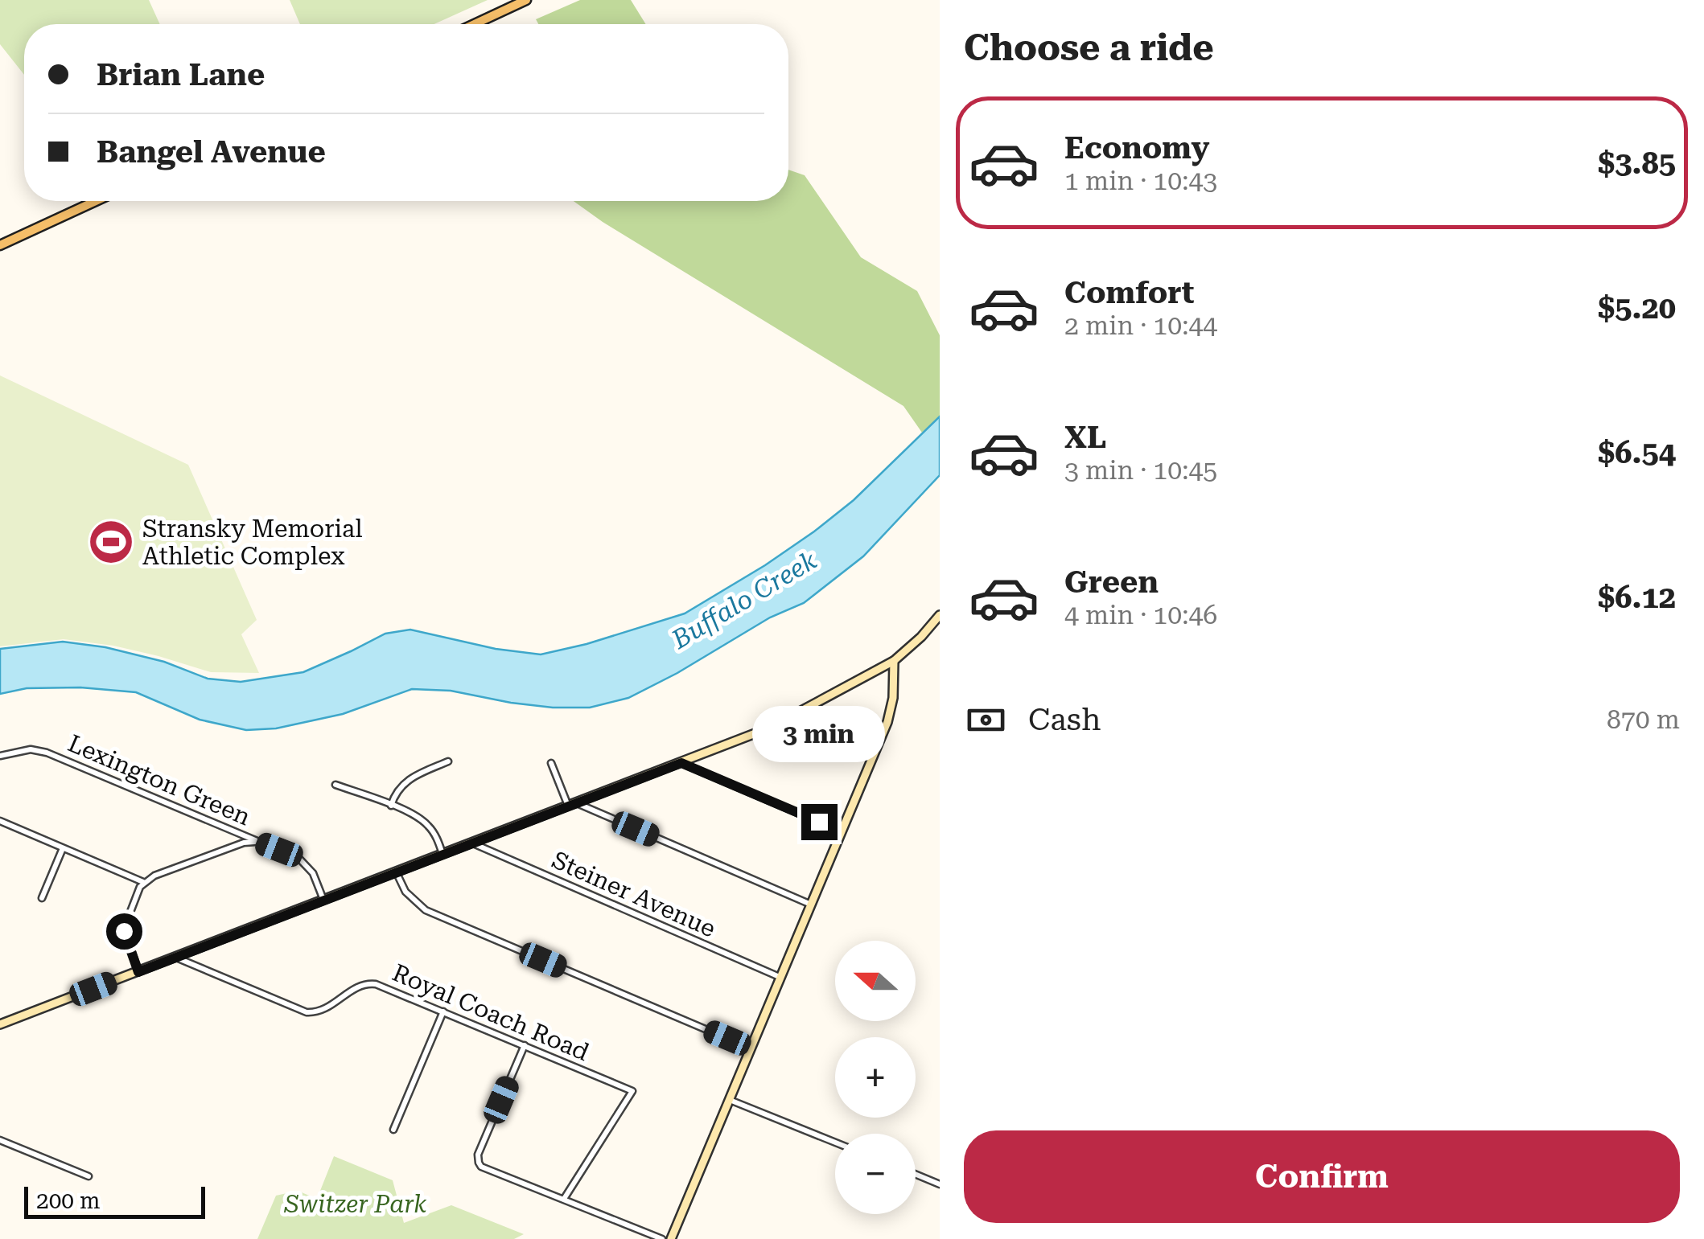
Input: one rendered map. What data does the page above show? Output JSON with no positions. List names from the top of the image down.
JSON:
{
  "streets": {
    "street": ["Lexington Green", "Steiner Avenue", "Royal Coach Road"]
  },
  "water": ["Buffalo Creek"],
  "parks": ["Switzer Park"],
  "places": {
    "sports": ["Stransky Memorial Athletic Complex"]
  },
  "scale_bar": "200 m",
  "north": "left",
  "page": {
    "heading": "Choose a ride",
    "banner": ["Brian Lane", "Bangel Avenue"],
    "list": [
      {
        "name": "Economy",
        "note": "1 min · 10:43",
        "value": "$3.85"
      },
      {
        "name": "Comfort",
        "note": "2 min · 10:44",
        "value": "$5.20"
      },
      {
        "name": "XL",
        "note": "3 min · 10:45",
        "value": "$6.54"
      },
      {
        "name": "Green",
        "note": "4 min · 10:46",
        "value": "$6.12"
      }
    ],
    "pay": ["Cash", "870 m"],
    "bubble": "3 min",
    "map_buttons": ["+", "−"],
    "buttons": "Confirm",
    "scale": "200 m"
  }
}
